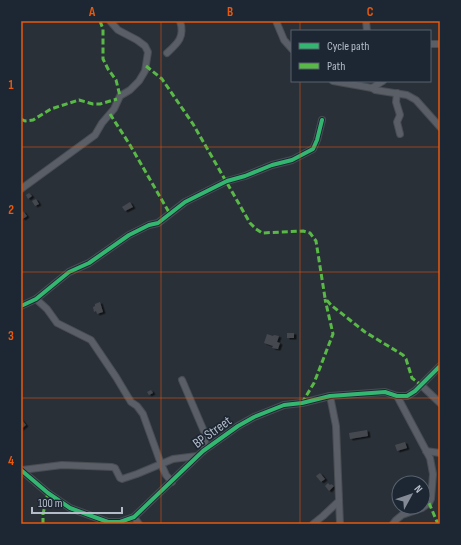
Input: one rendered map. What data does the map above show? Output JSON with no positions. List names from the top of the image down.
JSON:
{
  "streets": {
    "street": ["BP Street"]
  },
  "legend": ["Cycle path", "Path"],
  "scale_bar": "100 m",
  "north": "top right",
  "grid": {
    "columns": ["A", "B", "C"],
    "rows": [
      "1",
      "2",
      "3",
      "4"
    ]
  }
}
